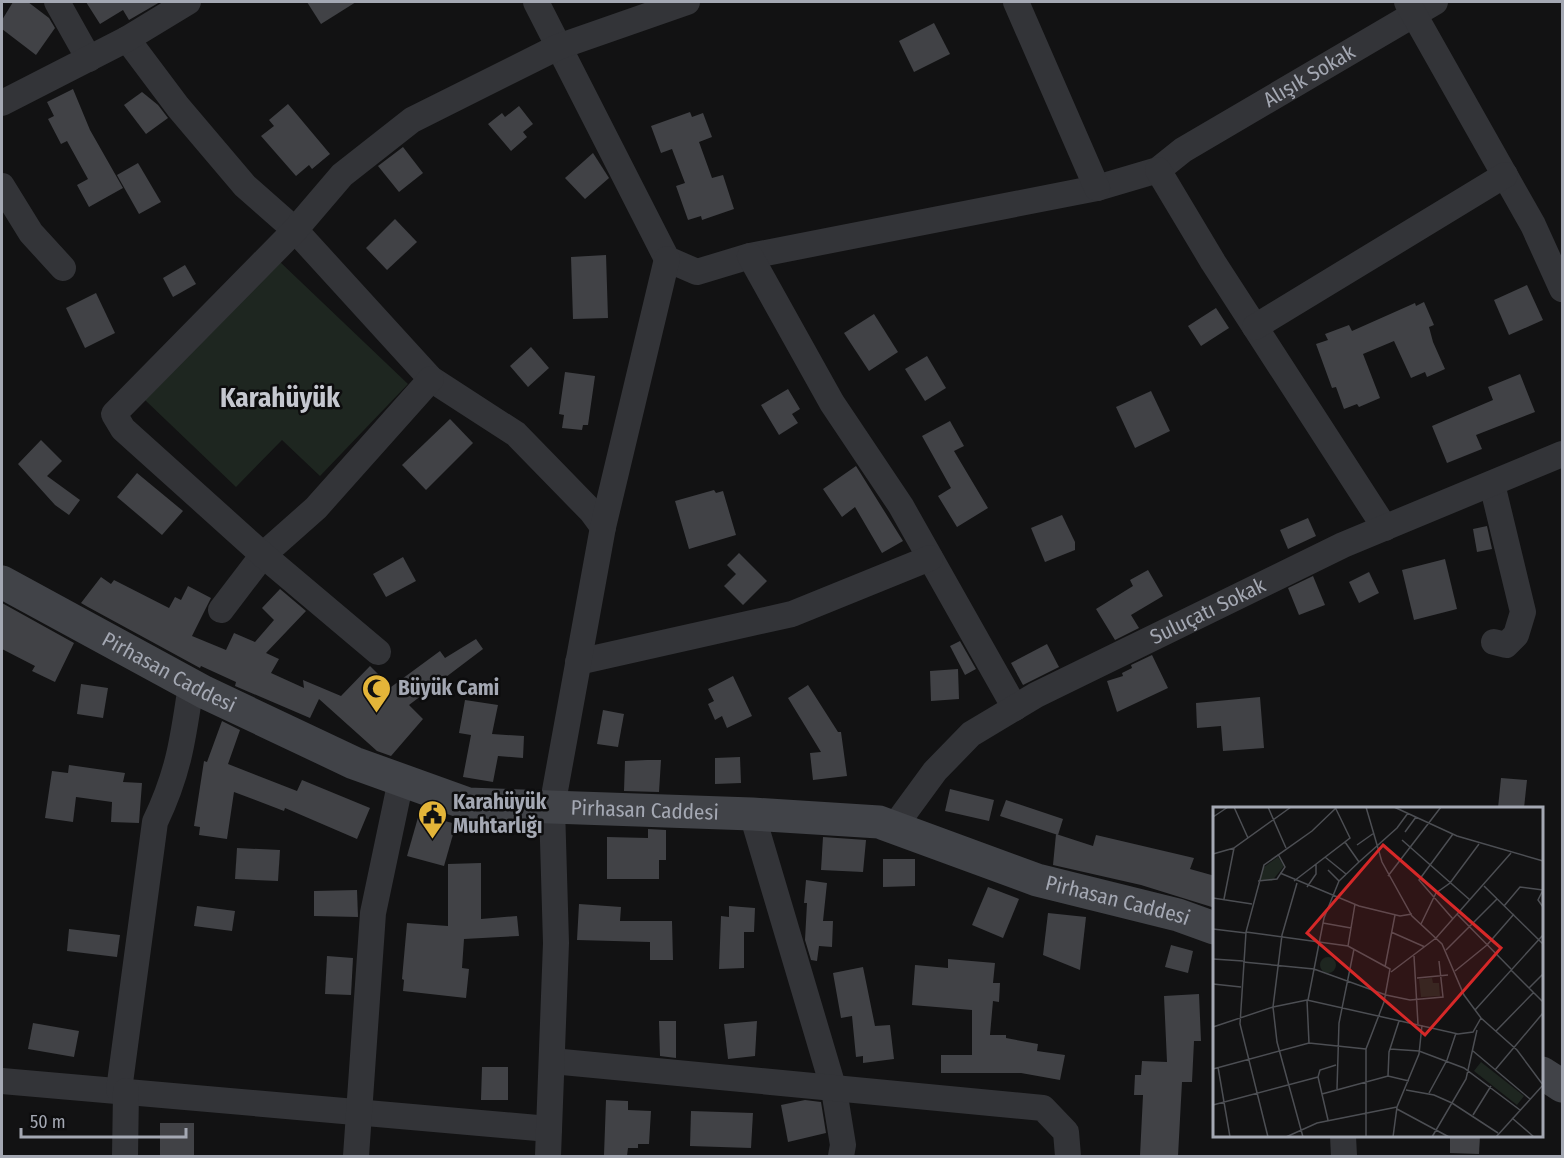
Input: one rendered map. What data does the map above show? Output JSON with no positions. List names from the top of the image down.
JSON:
{
  "streets": {
    "street": ["Alışık Sokak", "Suluçatı Sokak", "Pirhasan Caddesi"]
  },
  "crossings": [
    ["Suluçatı Sokak", "Pirhasan Caddesi"]
  ],
  "districts": ["Karahüyük"],
  "places": {
    "mosque": ["Büyük Cami"],
    "public building": ["Karahüyük Muhtarlığı"]
  },
  "scale_bar": "50 m"
}
